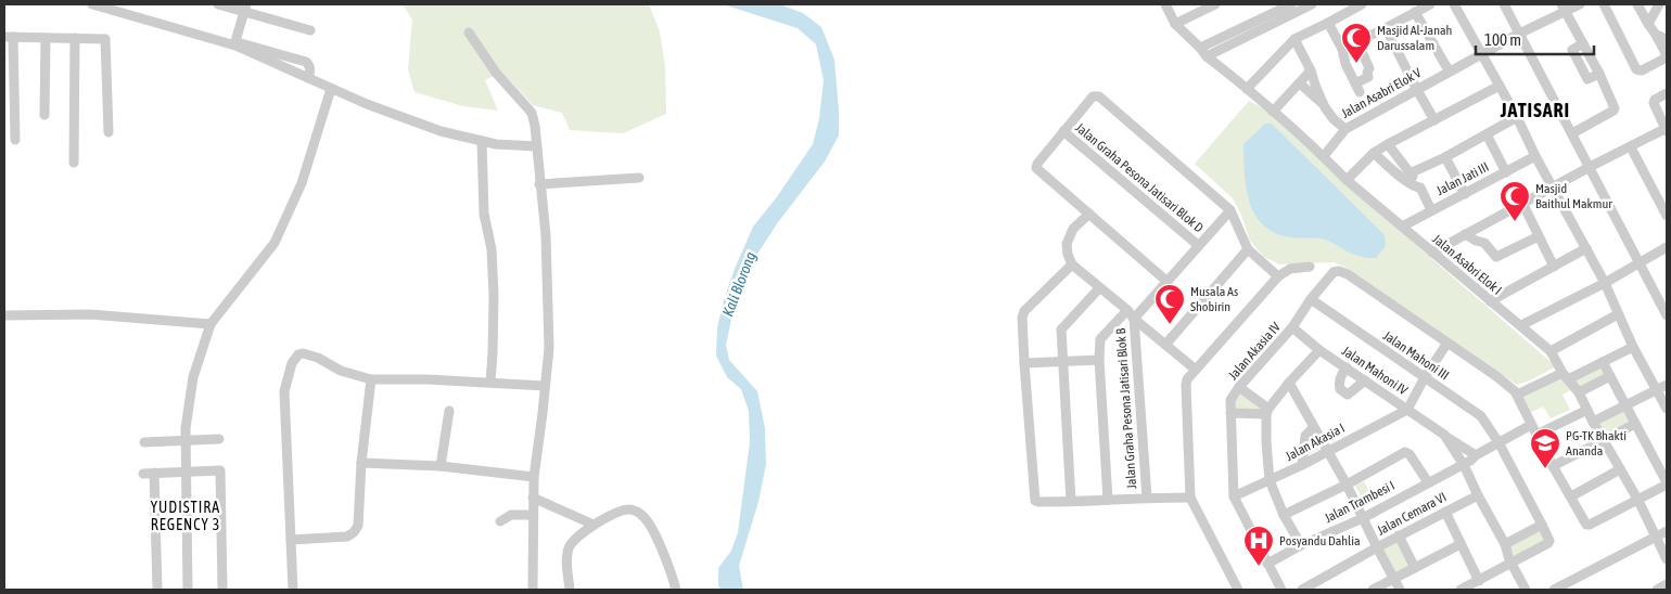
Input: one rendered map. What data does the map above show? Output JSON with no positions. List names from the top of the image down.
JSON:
{
  "streets": {
    "street": [
      "Jalan Asabri Elok V",
      "Jalan Graha Pesona Jatisari Blok D",
      "Jalan Jati III",
      "Jalan Asabri Elok I",
      "Jalan Akasia IV",
      "Jalan Mahoni III",
      "Jalan Mahoni IV",
      "Jalan Graha Pesona Jatisari Blok B",
      "Jalan Akasia I",
      "Jalan Trambesi I",
      "Jalan Cemara VI"
    ]
  },
  "crossings": [
    ["Jalan Asabri Elok V", "Jalan Asabri Elok I"],
    ["Jalan Jati III", "Jalan Asabri Elok I"],
    ["Jalan Akasia IV", "Jalan Mahoni III"],
    ["Jalan Akasia IV", "Jalan Mahoni IV"],
    ["Jalan Akasia IV", "Jalan Akasia I"],
    ["Jalan Mahoni III", "Jalan Trambesi I"],
    ["Jalan Mahoni IV", "Jalan Akasia I"],
    ["Jalan Mahoni IV", "Jalan Trambesi I"],
    ["Jalan Mahoni IV", "Jalan Cemara VI"]
  ],
  "districts": ["JATISARI", "YUDISTIRA REGENCY 3"],
  "water": ["Kali Blorong"],
  "places": {
    "mosque": ["Masjid Al-Janah Darussalam", "Masjid Baithul Makmur", "Musala As Shobirin"],
    "school or university": ["PG-TK Bhakti Ananda"],
    "hospital": ["Posyandu Dahlia"]
  },
  "scale_bar": "100 m"
}
